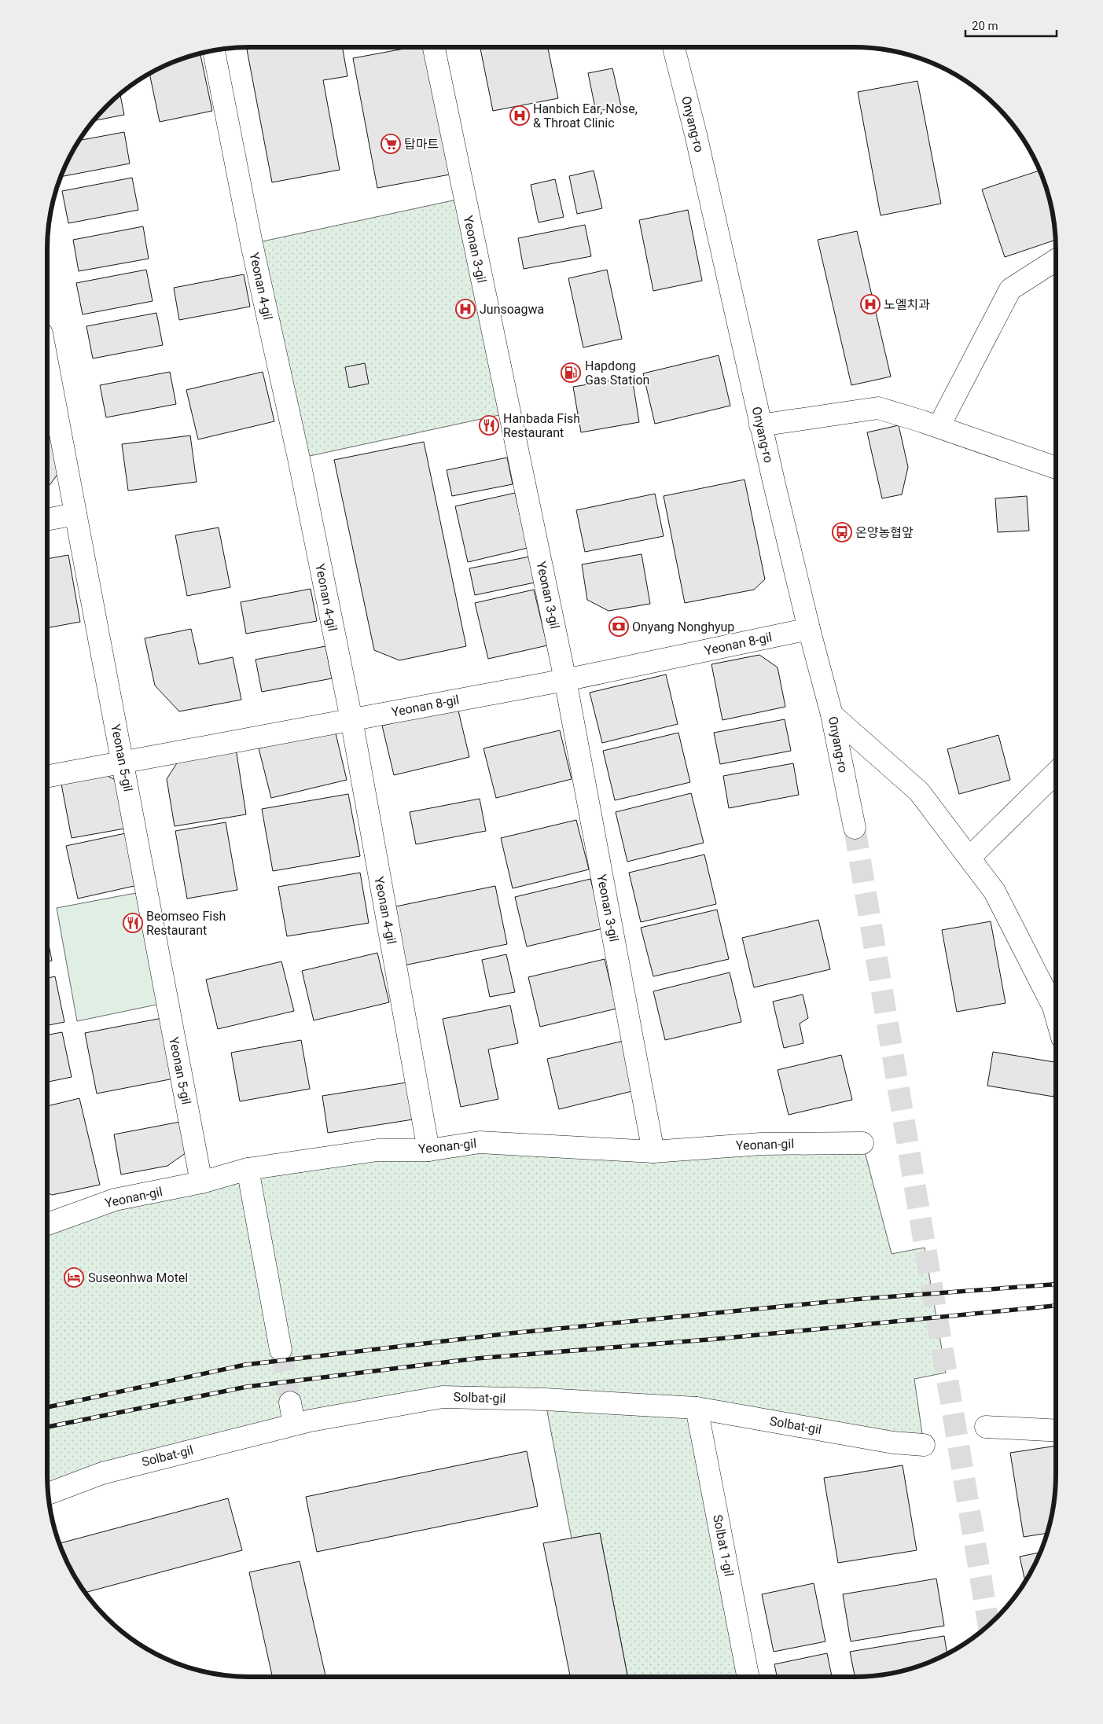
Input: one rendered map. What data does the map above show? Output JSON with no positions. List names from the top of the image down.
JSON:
{
  "streets": {
    "street": [
      "Onyang-ro",
      "Yeonan 3-gil",
      "Yeonan 4-gil",
      "Yeonan 8-gil",
      "Yeonan 5-gil",
      "Yeonan-gil",
      "Solbat-gil",
      "Solbat 1-gil"
    ]
  },
  "crossings": [
    ["Onyang-ro", "Yeonan 8-gil"],
    ["Yeonan 3-gil", "Yeonan 8-gil"],
    ["Yeonan 3-gil", "Yeonan-gil"],
    ["Yeonan 4-gil", "Yeonan 8-gil"],
    ["Yeonan 4-gil", "Yeonan-gil"],
    ["Yeonan 8-gil", "Yeonan 5-gil"],
    ["Yeonan 5-gil", "Yeonan-gil"],
    ["Solbat-gil", "Solbat 1-gil"]
  ],
  "places": {
    "hospital": ["Hanbich Ear, Nose, & Throat Clinic", "노엘치과", "Junsoagwa"],
    "supermarket": ["탑마트"],
    "fuel station": ["Hapdong Gas Station"],
    "restaurant": ["Hanbada Fish Restaurant", "Beomseo Fish Restaurant"],
    "bus stop": ["온양농협앞"],
    "bank": ["Onyang Nonghyup"],
    "hotel": ["Suseonhwa Motel"]
  },
  "scale_bar": "20 m"
}
